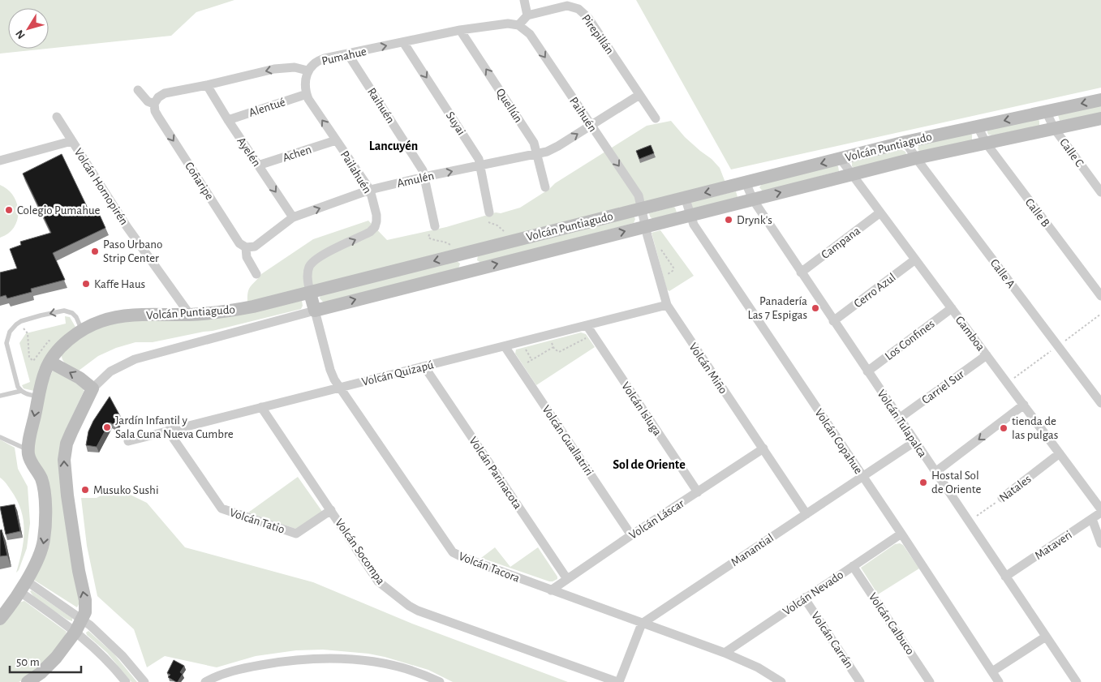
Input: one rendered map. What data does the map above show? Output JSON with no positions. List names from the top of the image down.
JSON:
{
  "streets": {
    "main road": ["Volcán Puntiagudo", "Volcán Tacora"],
    "street": [
      "Pirepillán",
      "Pumahue",
      "Raihuén",
      "Quellún",
      "Alentué",
      "Paihuén",
      "Suyai",
      "Ayelén",
      "Calle C",
      "Achen",
      "Pailahuén",
      "Amulén",
      "Coñaripe",
      "Volcán Hornopirén",
      "Calle B",
      "Campana",
      "Calle A",
      "Cerro Azul",
      "Gamboa",
      "Los Confines",
      "Volcán Miño",
      "Volcán Quizapú",
      "Carriel Sur",
      "Volcán Isluga",
      "Volcán Tulapalca",
      "Volcán Guallatriri",
      "Volcán Copahue",
      "Volcán Parinacota",
      "Natales",
      "Volcán Láscar",
      "Volcán Tatio",
      "Mataveri",
      "Manantial",
      "Volcán Socompa",
      "Volcán Nevado",
      "Volcán Calbuco",
      "Volcán Carrán"
    ]
  },
  "crossings": [
    ["Pumahue", "Raihuén"],
    ["Pumahue", "Quellún"],
    ["Pumahue", "Paihuén"],
    ["Pumahue", "Suyai"],
    ["Pumahue", "Ayelén"],
    ["Pumahue", "Pailahuén"],
    ["Pumahue", "Coñaripe"],
    ["Raihuén", "Amulén"],
    ["Quellún", "Amulén"],
    ["Alentué", "Ayelén"],
    ["Alentué", "Pailahuén"],
    ["Paihuén", "Volcán Puntiagudo"],
    ["Paihuén", "Amulén"],
    ["Paihuén", "Volcán Miño"],
    ["Suyai", "Amulén"],
    ["Volcán Puntiagudo", "Calle C"],
    ["Volcán Puntiagudo", "Pailahuén"],
    ["Volcán Puntiagudo", "Volcán Hornopirén"],
    ["Volcán Puntiagudo", "Calle B"],
    ["Volcán Puntiagudo", "Calle A"],
    ["Volcán Puntiagudo", "Gamboa"],
    ["Volcán Puntiagudo", "Volcán Miño"],
    ["Volcán Puntiagudo", "Volcán Tulapalca"],
    ["Volcán Puntiagudo", "Volcán Copahue"],
    ["Volcán Puntiagudo", "Volcán Tacora"],
    ["Ayelén", "Achen"],
    ["Ayelén", "Amulén"],
    ["Achen", "Pailahuén"],
    ["Pailahuén", "Amulén"],
    ["Pailahuén", "Volcán Tacora"],
    ["Amulén", "Coñaripe"],
    ["Campana", "Gamboa"],
    ["Campana", "Volcán Tulapalca"],
    ["Cerro Azul", "Gamboa"],
    ["Cerro Azul", "Volcán Tulapalca"],
    ["Gamboa", "Los Confines"],
    ["Gamboa", "Carriel Sur"],
    ["Gamboa", "Natales"],
    ["Los Confines", "Volcán Tulapalca"],
    ["Volcán Miño", "Volcán Quizapú"],
    ["Volcán Miño", "Volcán Láscar"],
    ["Volcán Miño", "Manantial"],
    ["Volcán Quizapú", "Volcán Isluga"],
    ["Volcán Quizapú", "Volcán Guallatriri"],
    ["Volcán Quizapú", "Volcán Parinacota"],
    ["Volcán Quizapú", "Volcán Tatio"],
    ["Volcán Quizapú", "Volcán Socompa"],
    ["Volcán Quizapú", "Volcán Tacora"],
    ["Carriel Sur", "Volcán Tulapalca"],
    ["Volcán Isluga", "Volcán Láscar"],
    ["Volcán Tulapalca", "Natales"],
    ["Volcán Tulapalca", "Mataveri"],
    ["Volcán Tulapalca", "Manantial"],
    ["Volcán Guallatriri", "Volcán Láscar"],
    ["Volcán Copahue", "Manantial"],
    ["Volcán Copahue", "Volcán Nevado"],
    ["Volcán Parinacota", "Volcán Láscar"],
    ["Volcán Láscar", "Volcán Tacora"],
    ["Volcán Tatio", "Volcán Socompa"],
    ["Manantial", "Volcán Tacora"],
    ["Volcán Tacora", "Volcán Nevado"],
    ["Volcán Nevado", "Volcán Calbuco"],
    ["Volcán Nevado", "Volcán Carrán"]
  ],
  "one_way": [
    "Quellún",
    "Paihuén",
    "Suyai",
    "Ayelén",
    "Amulén",
    "Coñaripe"
  ],
  "districts": ["Lancuyén", "Sol de Oriente"],
  "places": [
    "Colegio Pumahue",
    "Drynk's",
    "Paso Urbano Strip Center",
    "Kaffe Haus",
    "Panadería Las 7 Espigas",
    "Jardín Infantil y Sala Cuna Nueva Cumbre",
    "tienda de las pulgas",
    "Hostal Sol de Oriente",
    "Musuko Sushi"
  ],
  "scale_bar": "50 m",
  "north": "bottom left"
}
